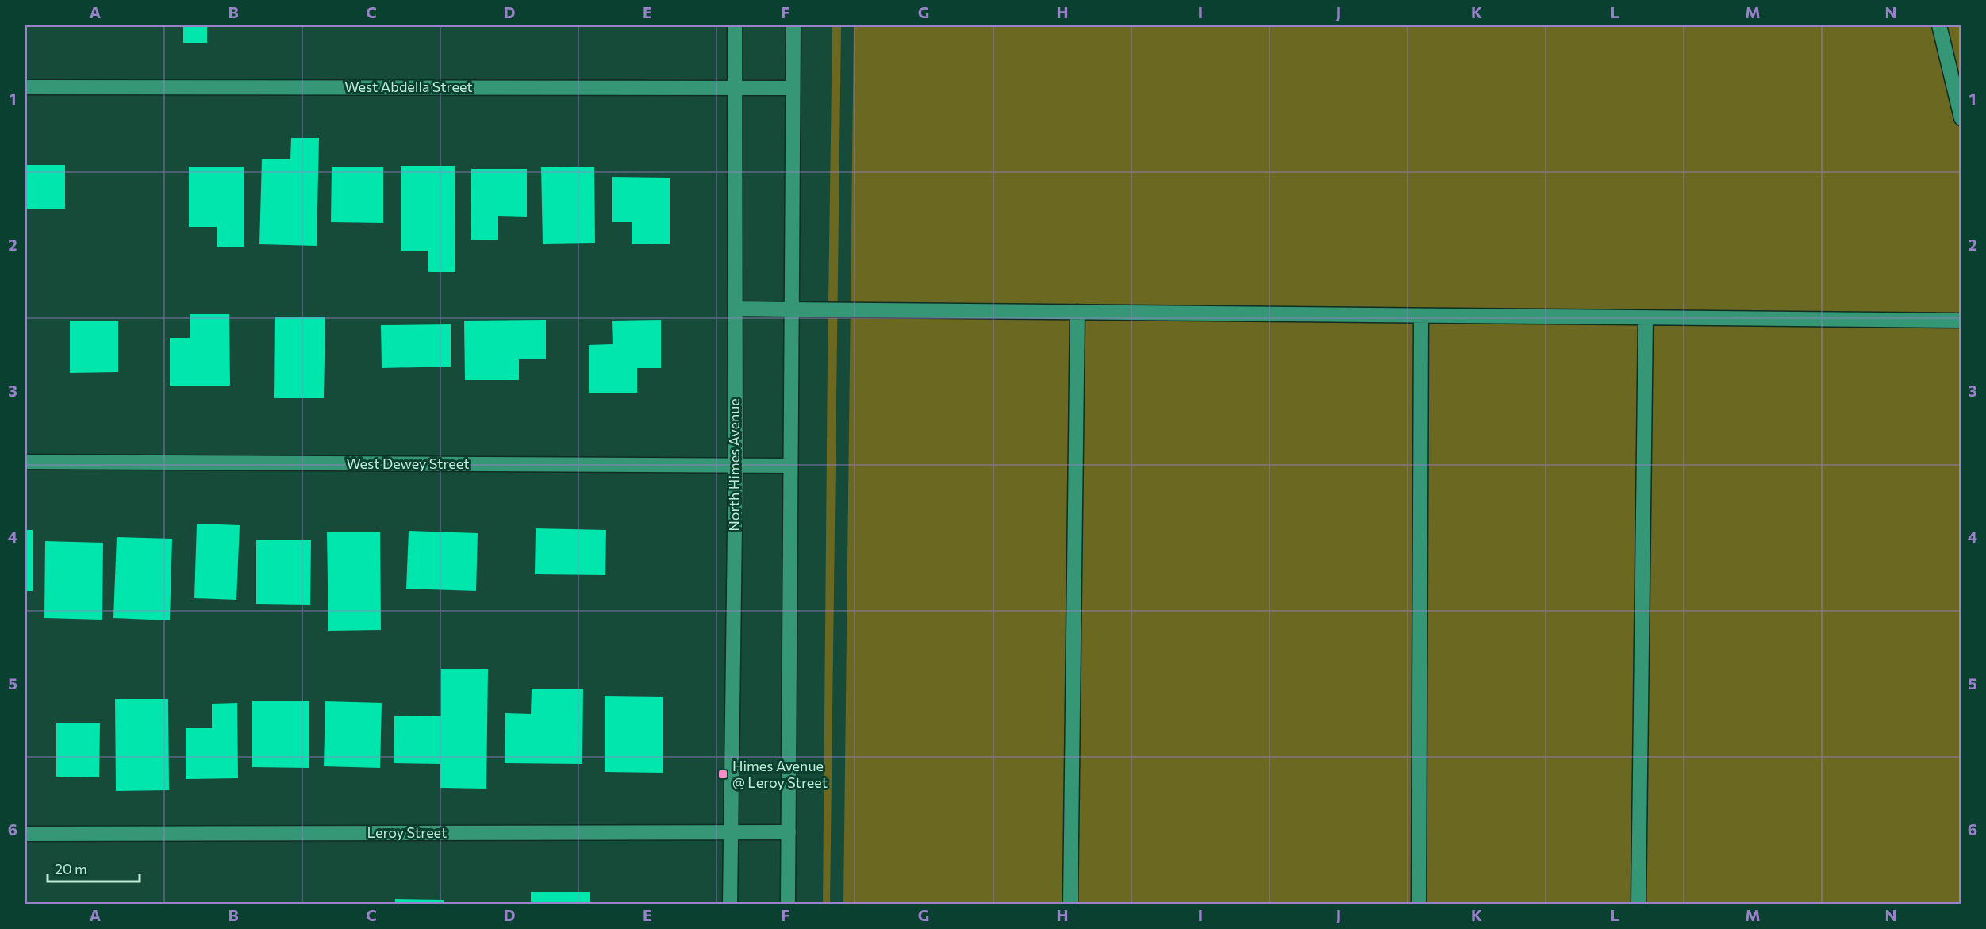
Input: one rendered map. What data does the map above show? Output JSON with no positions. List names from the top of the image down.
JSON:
{
  "streets": {
    "street": [
      "West Abdella Street",
      "West Dewey Street",
      "North Himes Avenue",
      "Leroy Street"
    ]
  },
  "crossings": [
    ["West Abdella Street", "North Himes Avenue"],
    ["West Dewey Street", "North Himes Avenue"],
    ["North Himes Avenue", "Leroy Street"]
  ],
  "places": {
    "transit": ["Himes Avenue @ Leroy Street"]
  },
  "scale_bar": "20 m",
  "grid": {
    "columns": [
      "A",
      "B",
      "C",
      "D",
      "E",
      "F",
      "G",
      "H",
      "I",
      "J",
      "K",
      "L",
      "M",
      "N"
    ],
    "rows": [
      "1",
      "2",
      "3",
      "4",
      "5",
      "6"
    ]
  }
}
